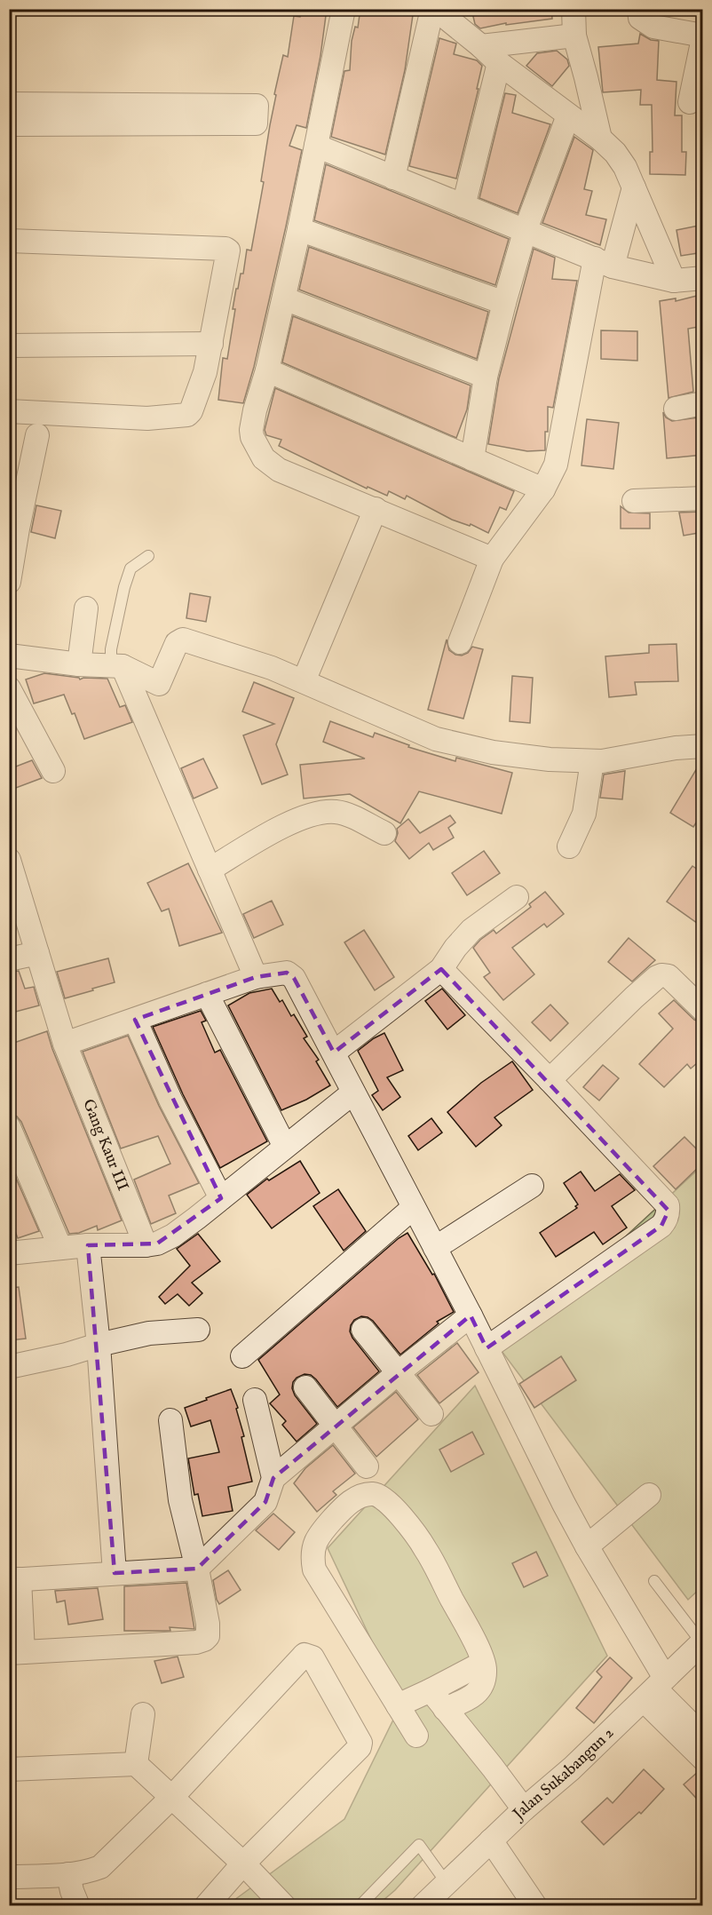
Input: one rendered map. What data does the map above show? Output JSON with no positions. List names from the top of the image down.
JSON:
{
  "streets": {
    "street": ["Gang Kaur III", "Jalan Sukabangun 2"]
  }
}
